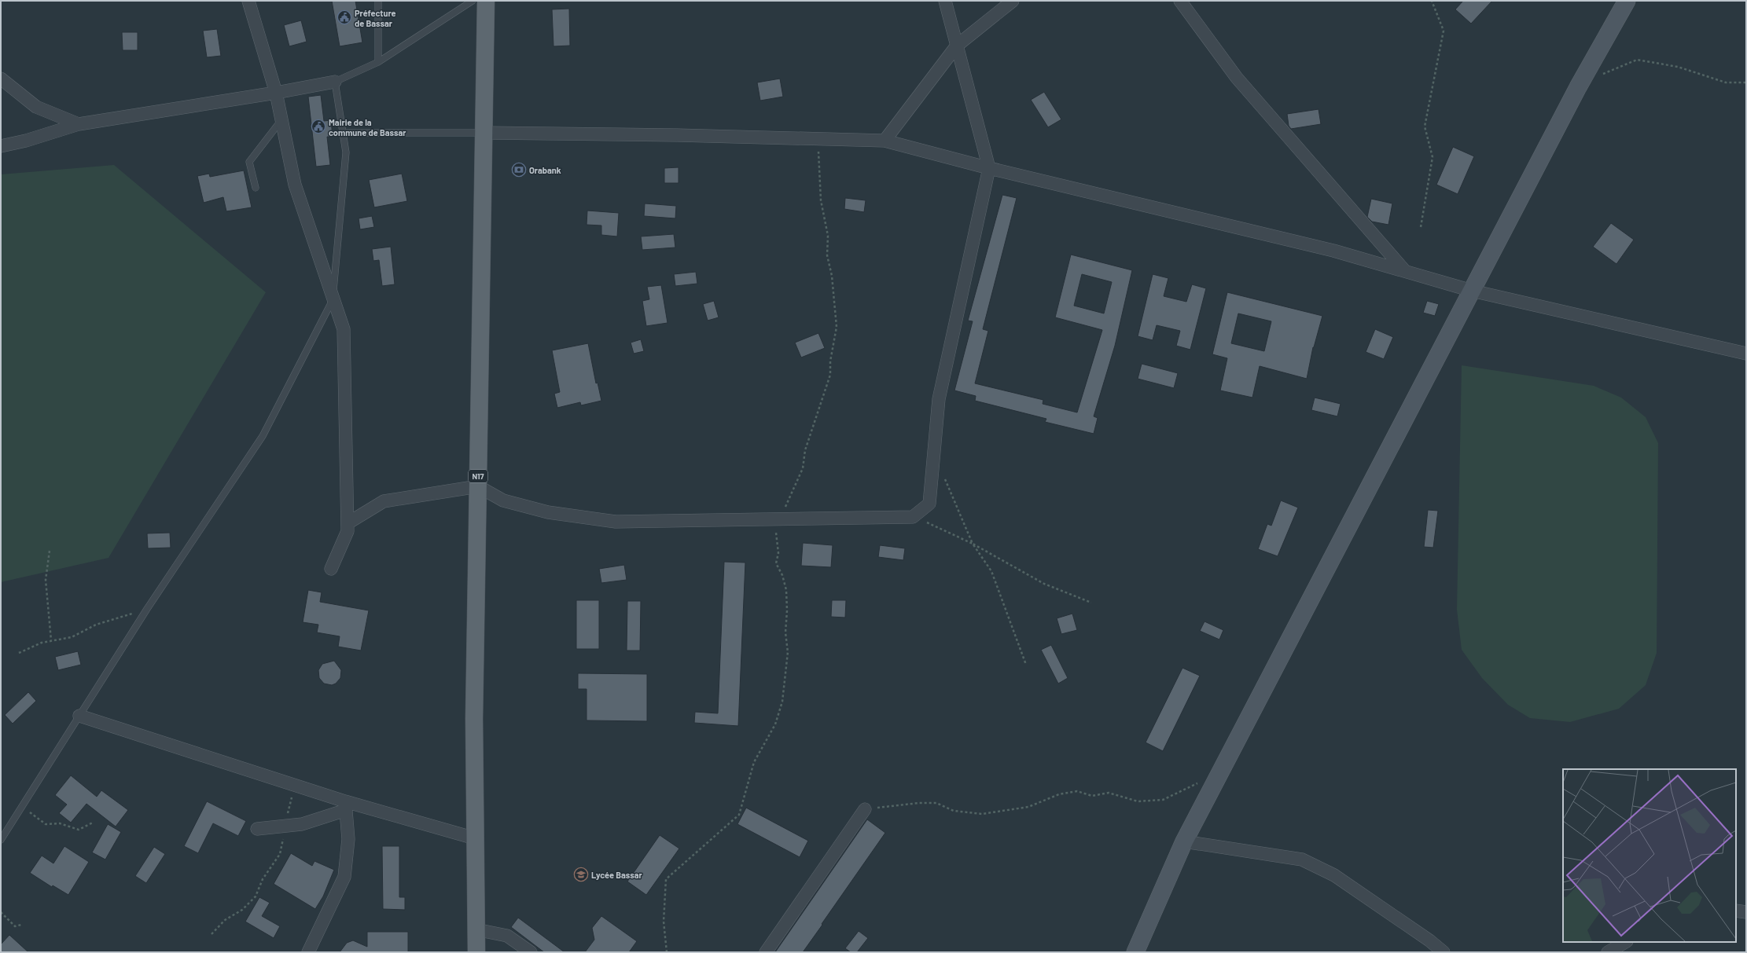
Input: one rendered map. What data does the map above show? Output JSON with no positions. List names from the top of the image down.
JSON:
{
  "streets": {
    "main road": ["N17"]
  },
  "places": {
    "public building": ["Préfecture de Bassar", "Mairie de la commune de Bassar"],
    "bank": ["Orabank"],
    "school or university": ["Lycée Bassar"]
  }
}
